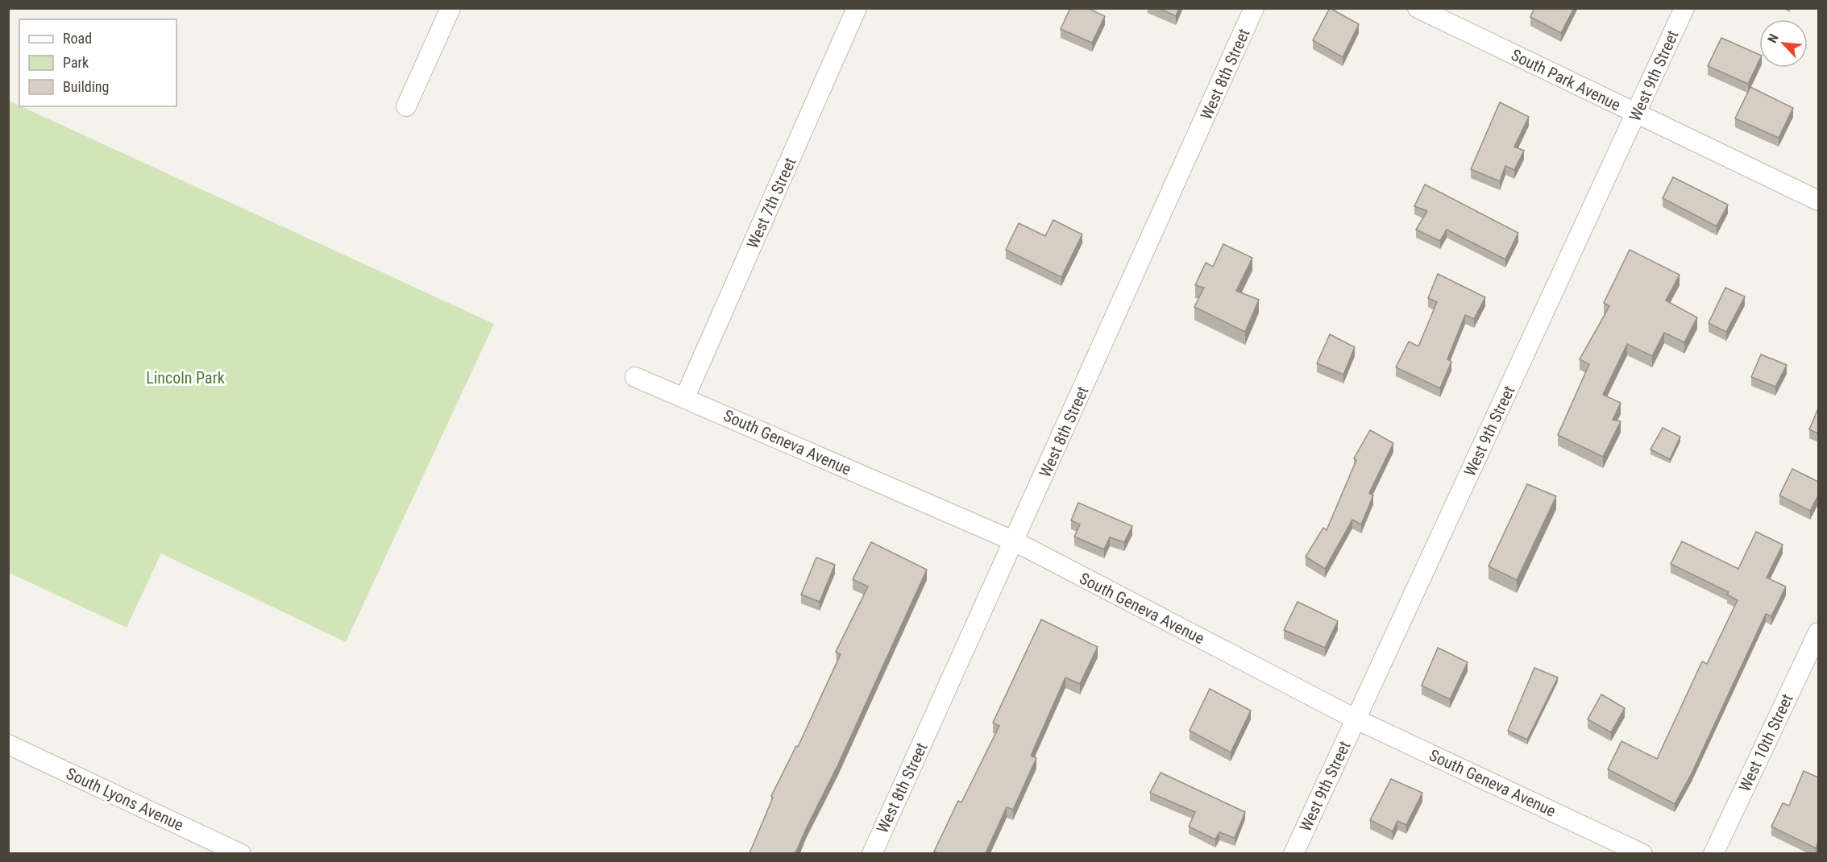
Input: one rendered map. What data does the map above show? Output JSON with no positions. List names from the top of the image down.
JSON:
{
  "streets": {
    "street": [
      "West 8th Street",
      "West 9th Street",
      "South Park Avenue",
      "West 7th Street",
      "South Geneva Avenue",
      "West 10th Street",
      "South Lyons Avenue"
    ]
  },
  "crossings": [
    ["West 8th Street", "South Geneva Avenue"],
    ["West 9th Street", "South Park Avenue"],
    ["West 9th Street", "South Geneva Avenue"],
    ["West 7th Street", "South Geneva Avenue"]
  ],
  "parks": ["Lincoln Park"],
  "legend": ["Road", "Park", "Building"],
  "north": "top left"
}
